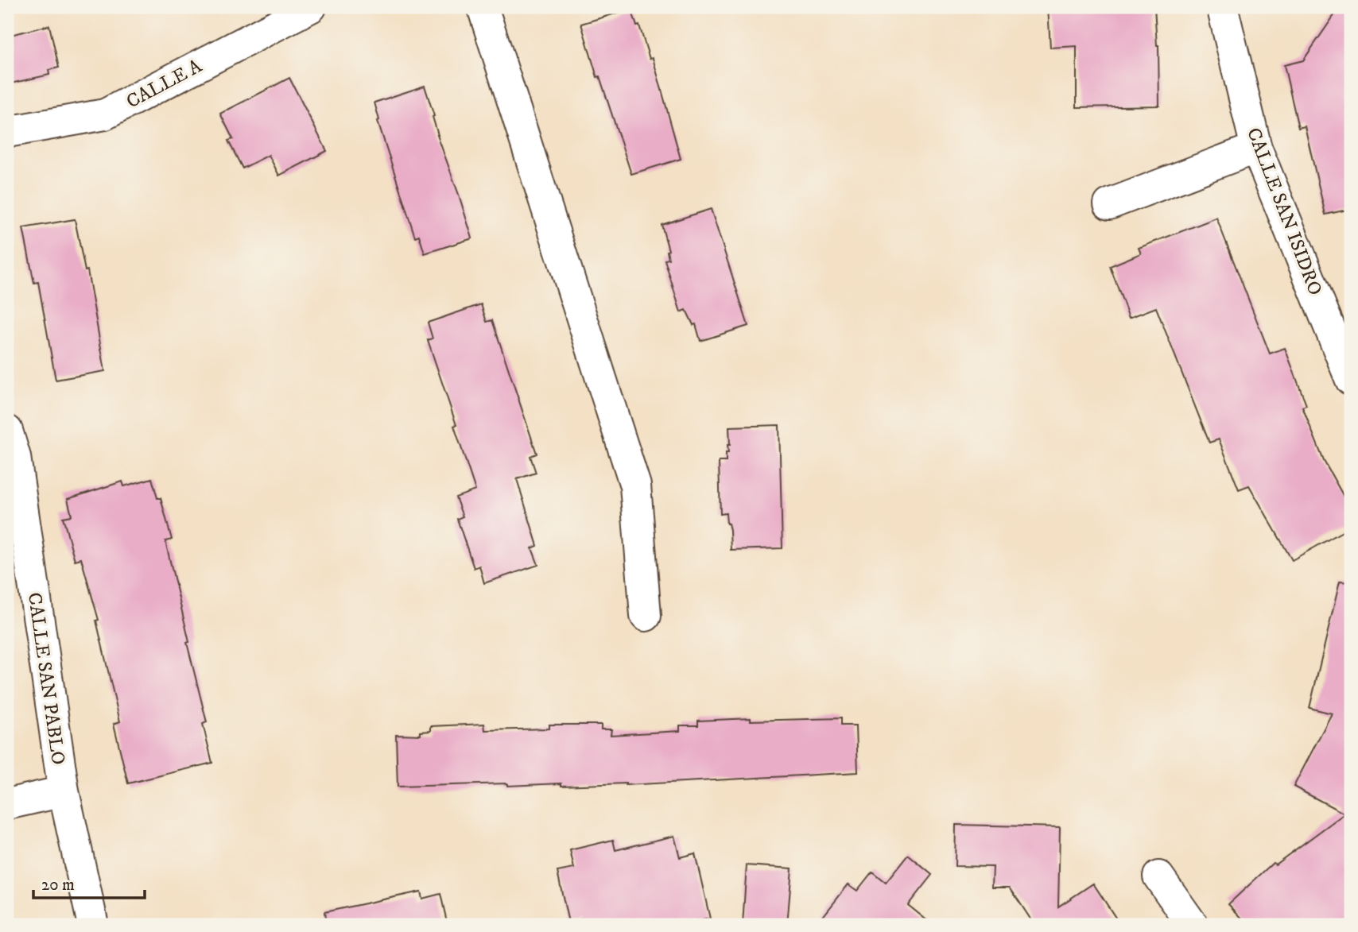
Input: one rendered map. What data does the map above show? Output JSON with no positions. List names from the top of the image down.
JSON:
{
  "streets": {
    "street": ["CALLE A", "CALLE SAN ISIDRO", "CALLE SAN PABLO"]
  },
  "scale_bar": "20 m"
}
